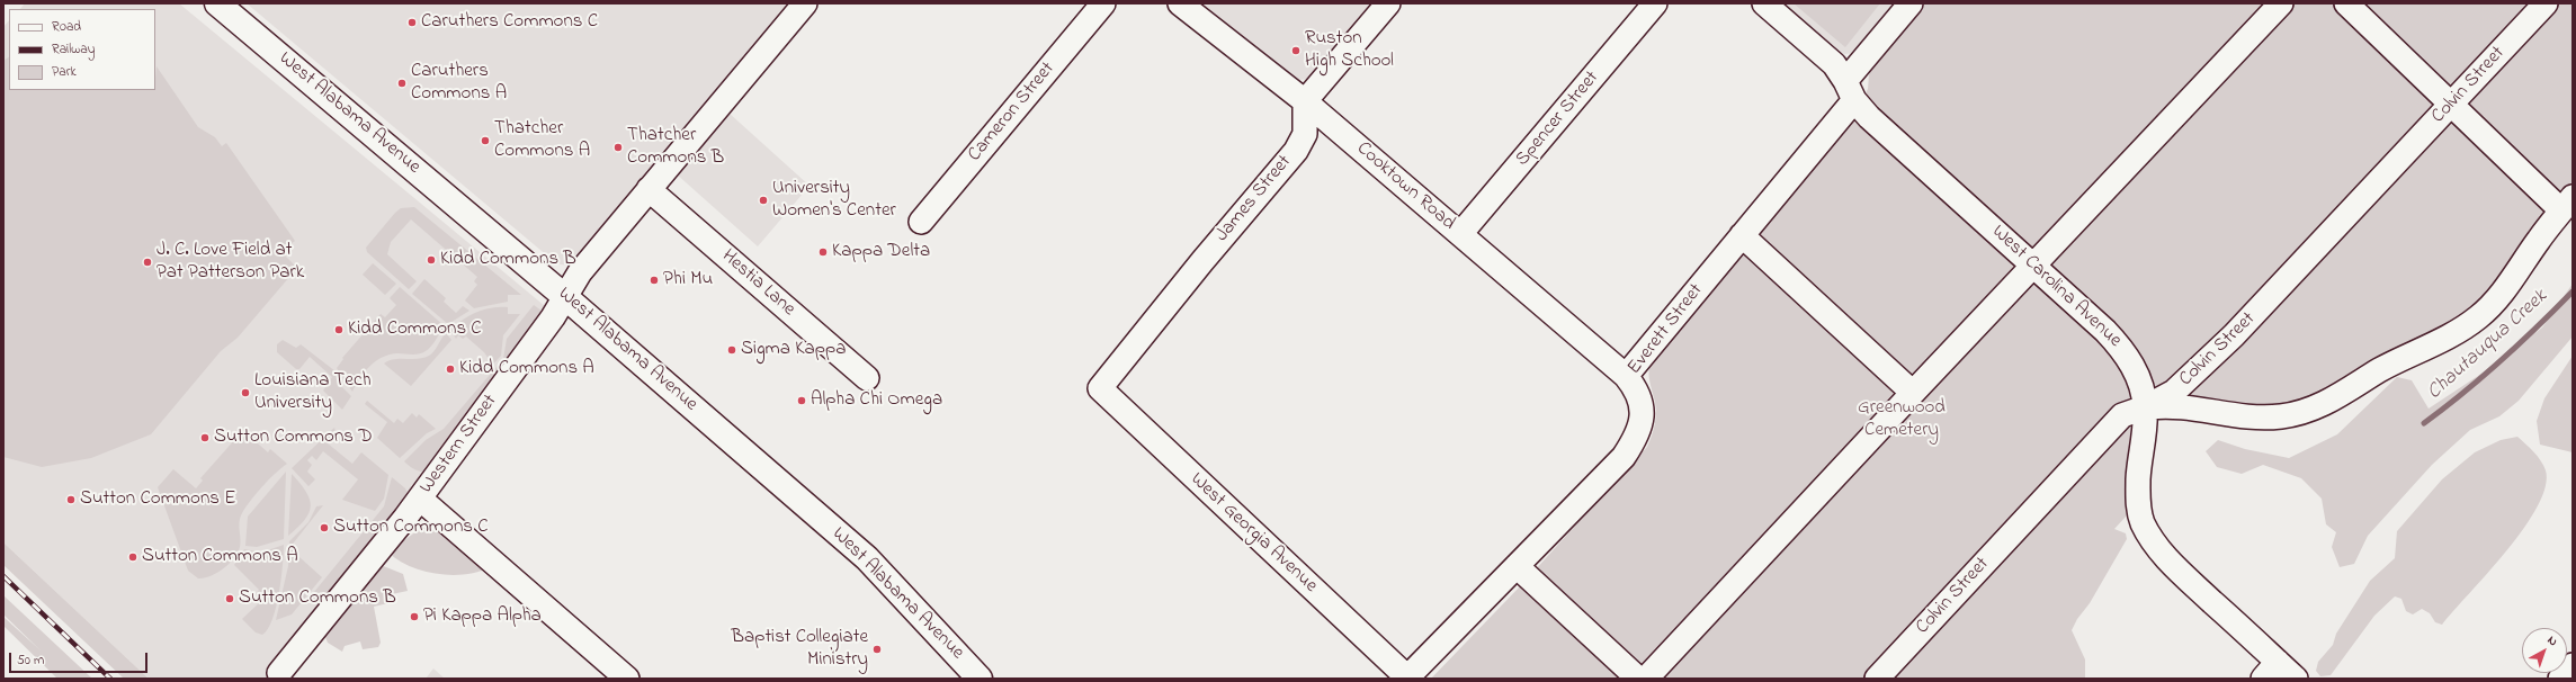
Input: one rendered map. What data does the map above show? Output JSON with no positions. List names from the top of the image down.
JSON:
{
  "streets": {
    "main road": ["West Alabama Avenue"],
    "street": [
      "Colvin Street",
      "Cameron Street",
      "Spencer Street",
      "Cooktown Road",
      "James Street",
      "Hestia Lane",
      "West Carolina Avenue",
      "Everett Street",
      "Western Street",
      "West Georgia Avenue"
    ]
  },
  "crossings": [
    ["Colvin Street", "West Carolina Avenue"],
    ["West Alabama Avenue", "Western Street"],
    ["Spencer Street", "Cooktown Road"],
    ["Cooktown Road", "James Street"],
    ["Cooktown Road", "Everett Street"],
    ["James Street", "West Georgia Avenue"],
    ["Hestia Lane", "Western Street"],
    ["West Carolina Avenue", "Everett Street"],
    ["Everett Street", "West Georgia Avenue"]
  ],
  "water": ["Chautauqua Creek"],
  "parks": ["Greenwood Cemetery"],
  "places": [
    "Caruthers Commons C",
    "Ruston High School",
    "Caruthers Commons A",
    "Thatcher Commons A",
    "Thatcher Commons B",
    "University Women's Center",
    "Kappa Delta",
    "Kidd Commons B",
    "J. C. Love Field at Pat Patterson Park",
    "Phi Mu",
    "Kidd Commons C",
    "Sigma Kappa",
    "Kidd Commons A",
    "Louisiana Tech University",
    "Alpha Chi Omega",
    "Sutton Commons D",
    "Sutton Commons E",
    "Sutton Commons C",
    "Sutton Commons A",
    "Sutton Commons B",
    "Pi Kappa Alpha",
    "Baptist Collegiate Ministry"
  ],
  "legend": ["Road", "Railway", "Park"],
  "scale_bar": "50 m",
  "north": "top right"
}
